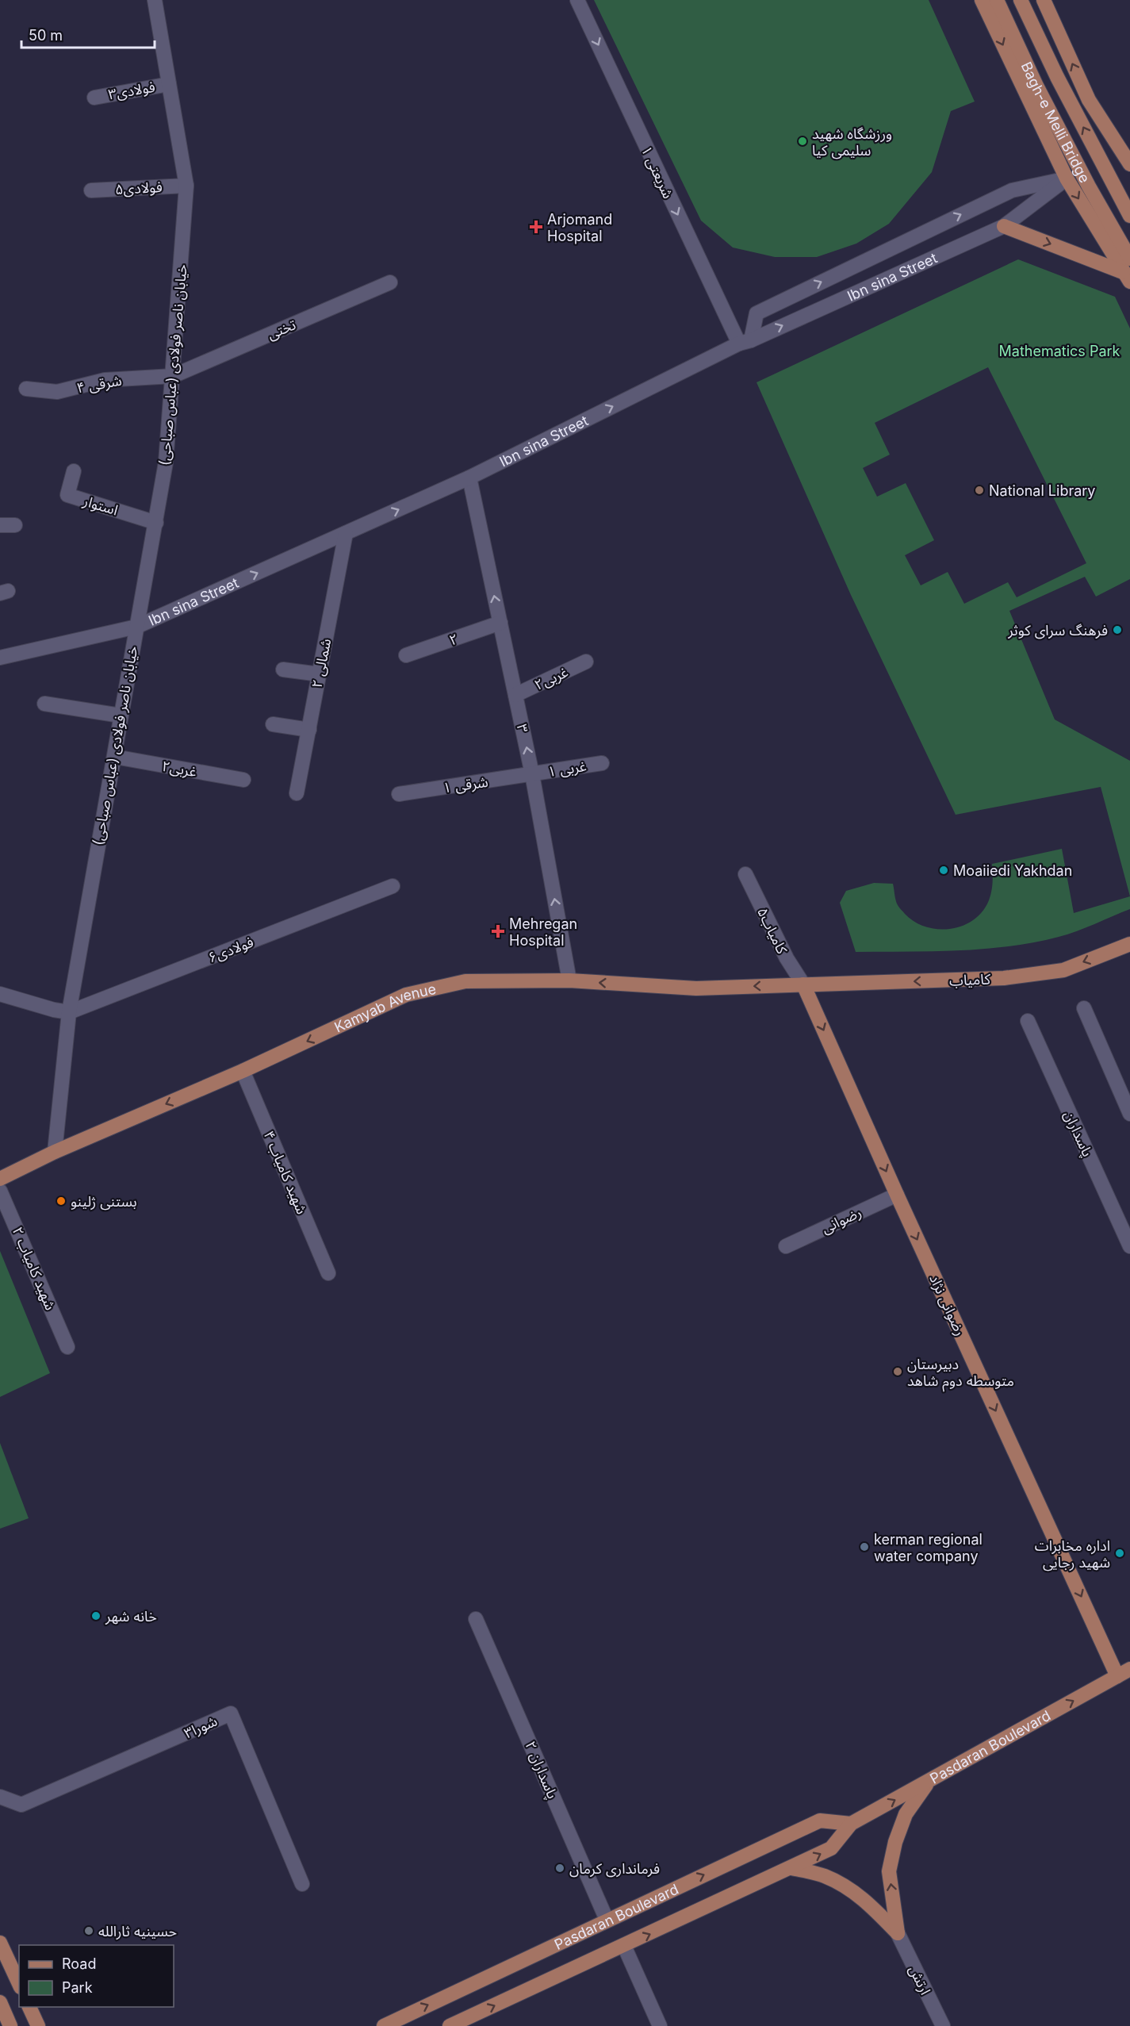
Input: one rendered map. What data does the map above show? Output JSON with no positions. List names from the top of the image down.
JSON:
{
  "streets": {
    "main road": [
      "Bagh-e Melli Bridge",
      "کامیاب",
      "Kamyab Avenue",
      "رضوانی نژاد",
      "Pasdaran Boulevard"
    ],
    "street": [
      "فولادی۳",
      "شریعتی ۱",
      "فولادی۵",
      "Ibn sina Street",
      "تختی",
      "خیابان ناصر فولادی (عباس صباحی)",
      "۴ شرقی",
      "استوار",
      "۲",
      "۲ شمالی",
      "غربی۲",
      "۳",
      "۱ غربی",
      "۱ شرقی",
      "کامیاب۵",
      "فولادی۶",
      "پاسداران",
      "شهید کامیاب ۴",
      "رضوانی",
      "شهید کامیاب ۲",
      "شورا۳",
      "پاسداران ۲",
      "ارتش"
    ]
  },
  "crossings": [
    ["فولادی۳", "خیابان ناصر فولادی (عباس صباحی)"],
    ["شریعتی ۱", "Ibn sina Street"],
    ["فولادی۵", "خیابان ناصر فولادی (عباس صباحی)"],
    ["Ibn sina Street", "خیابان ناصر فولادی (عباس صباحی)"],
    ["Ibn sina Street", "۲ شمالی"],
    ["Ibn sina Street", "۳"],
    ["تختی", "خیابان ناصر فولادی (عباس صباحی)"],
    ["تختی", "۴ شرقی"],
    ["خیابان ناصر فولادی (عباس صباحی)", "۴ شرقی"],
    ["خیابان ناصر فولادی (عباس صباحی)", "استوار"],
    ["خیابان ناصر فولادی (عباس صباحی)", "غربی۲"],
    ["خیابان ناصر فولادی (عباس صباحی)", "فولادی۶"],
    ["خیابان ناصر فولادی (عباس صباحی)", "Kamyab Avenue"],
    ["۲", "۳"],
    ["غربی۲", "۳"],
    ["۳", "۱ غربی"],
    ["۳", "۱ شرقی"],
    ["۳", "Kamyab Avenue"],
    ["۱ غربی", "۱ شرقی"],
    ["کامیاب۵", "کامیاب"],
    ["کامیاب۵", "Kamyab Avenue"],
    ["کامیاب۵", "رضوانی نژاد"],
    ["کامیاب", "Kamyab Avenue"],
    ["کامیاب", "رضوانی نژاد"],
    ["Kamyab Avenue", "شهید کامیاب ۴"],
    ["Kamyab Avenue", "رضوانی نژاد"],
    ["رضوانی", "رضوانی نژاد"],
    ["رضوانی نژاد", "Pasdaran Boulevard"],
    ["Pasdaran Boulevard", "پاسداران ۲"]
  ],
  "one_way": [
    "شریعتی ۱",
    "۳",
    "کامیاب",
    "Kamyab Avenue",
    "رضوانی نژاد",
    "Pasdaran Boulevard"
  ],
  "parks": ["Mathematics Park"],
  "places": {
    "other": [
      "ورزشگاه شهید سلیمی کیا",
      "National Library",
      "فرهنگ سرای کوثر",
      "Moaiiedi Yakhdan",
      "بستنی ژلینو",
      "دبیرستان متوسطه دوم شاهد",
      "kerman regional water company",
      "اداره مخابرات شهید رجایی",
      "خانه شهر",
      "فرمانداری کرمان",
      "حسینیه ثارالله"
    ],
    "health": ["Arjomand Hospital", "Mehregan Hospital"]
  },
  "legend": ["Road", "Park"],
  "scale_bar": "50 m"
}
